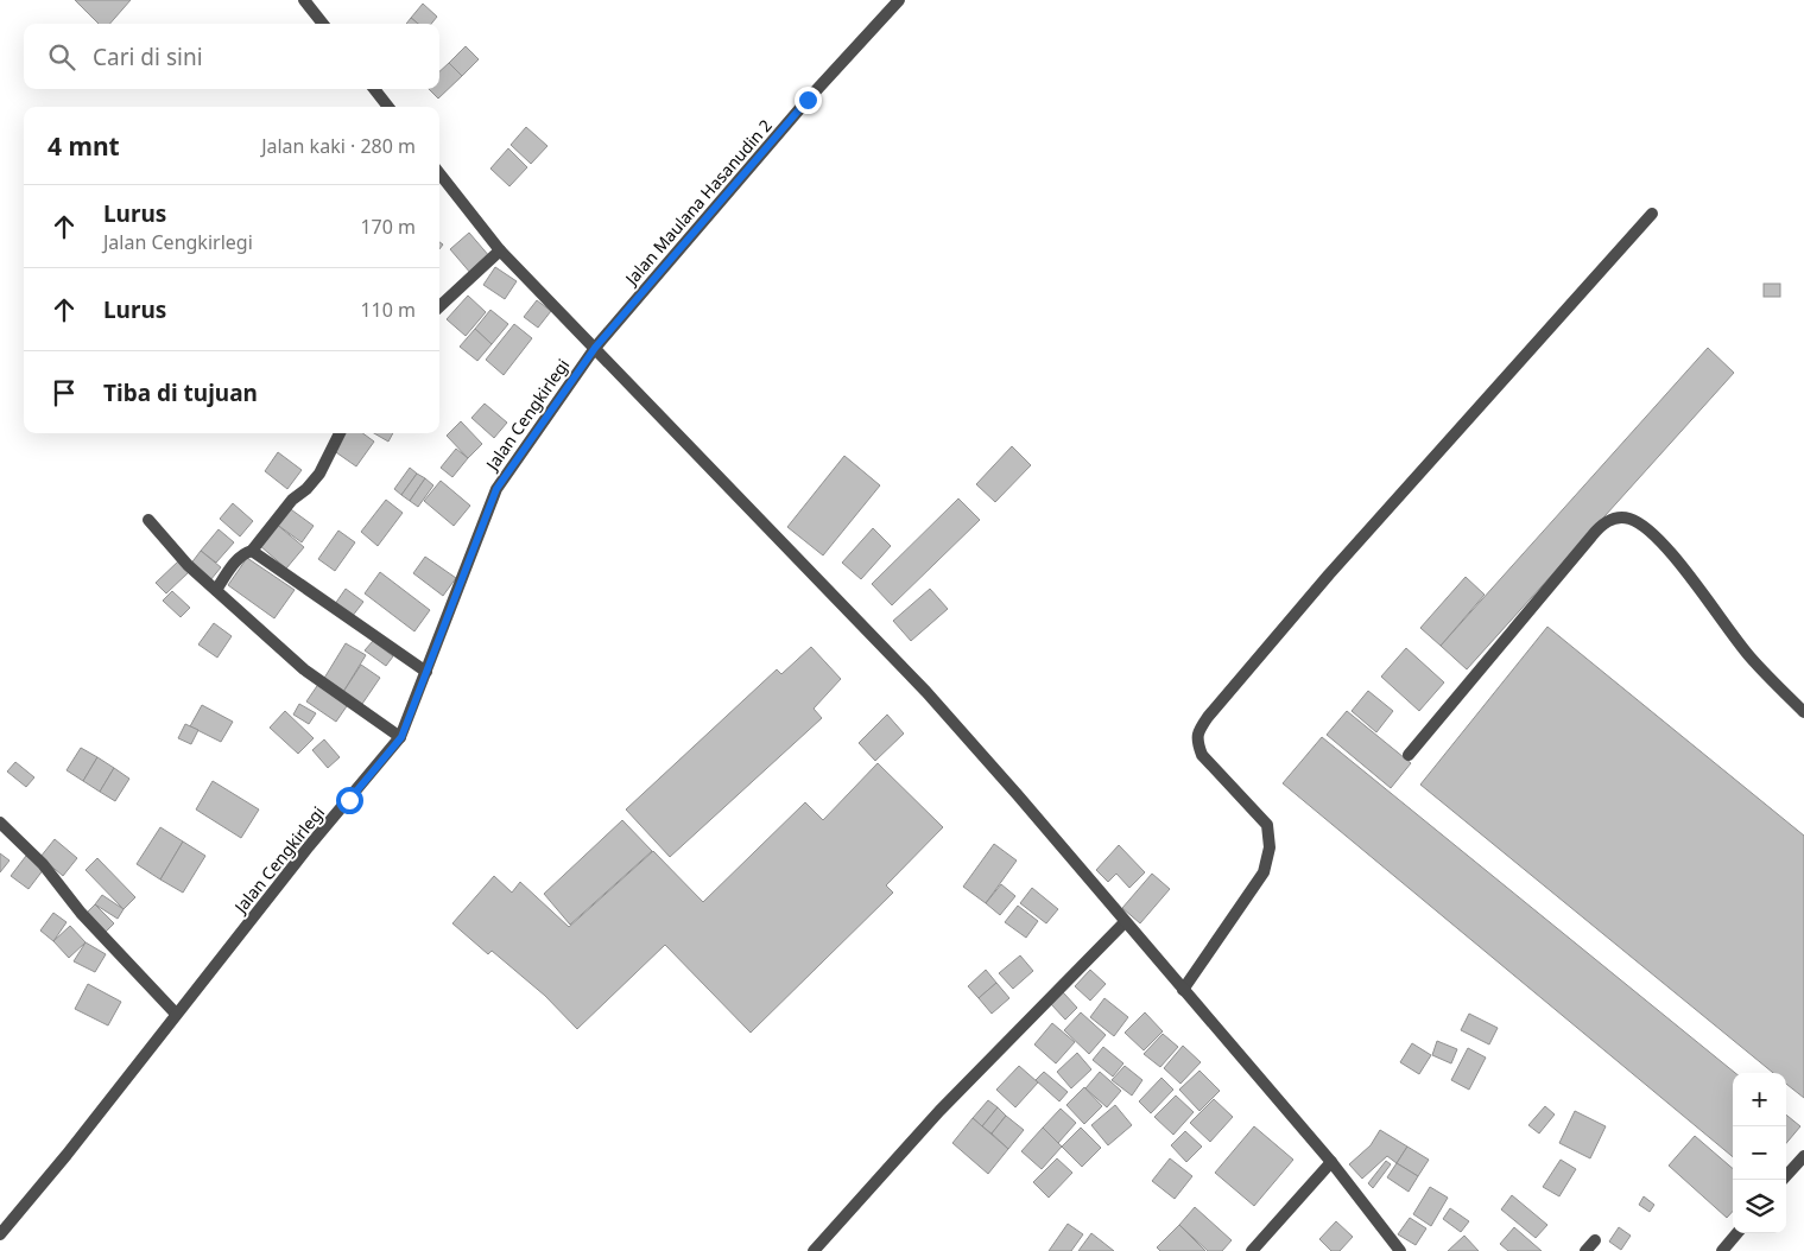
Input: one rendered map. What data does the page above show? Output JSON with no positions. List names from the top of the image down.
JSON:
{
  "streets": {
    "street": ["Jalan Maulana Hasanudin 2", "Jalan Cengkirlegi"]
  },
  "crossings": [
    ["Jalan Maulana Hasanudin 2", "Jalan Cengkirlegi"]
  ],
  "page": {
    "search": "Cari di sini",
    "heading": ["4 mnt", "Jalan kaki · 280 m"],
    "list": [
      ["Lurus", "Jalan Cengkirlegi", "170 m"],
      ["Lurus", "110 m"],
      "Tiba di tujuan"
    ],
    "map_buttons": ["+", "−"]
  }
}
